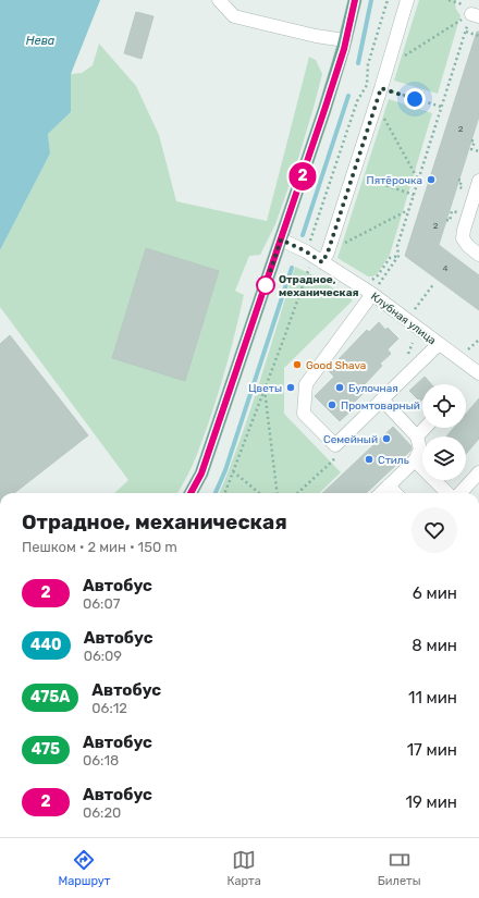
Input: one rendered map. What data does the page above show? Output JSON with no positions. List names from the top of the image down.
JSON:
{
  "streets": {
    "street": ["Клубная улица"]
  },
  "water": ["Нева"],
  "places": [
    "Пятёрочка",
    "Отрадное, механическая",
    "Good Shava",
    "Цветы",
    "Булочная",
    "Промтоварный",
    "Семейный",
    "Стиль"
  ],
  "lines": ["bus line 2"],
  "house_numbers": ["2", "2", "4"],
  "page": {
    "on_map": "2",
    "heading": ["Отрадное, механическая", "Пешком · 2 мин · 150 m"],
    "list": [
      {
        "mark": "2",
        "name": "Автобус",
        "note": "06:07",
        "value": "6 мин"
      },
      {
        "mark": "440",
        "name": "Автобус",
        "note": "06:09",
        "value": "8 мин"
      },
      {
        "mark": "475А",
        "name": "Автобус",
        "note": "06:12",
        "value": "11 мин"
      },
      {
        "mark": "475",
        "name": "Автобус",
        "note": "06:18",
        "value": "17 мин"
      },
      {
        "mark": "2",
        "name": "Автобус",
        "note": "06:20",
        "value": "19 мин"
      }
    ],
    "tabs": ["Маршрут", "Карта", "Билеты"]
  }
}
